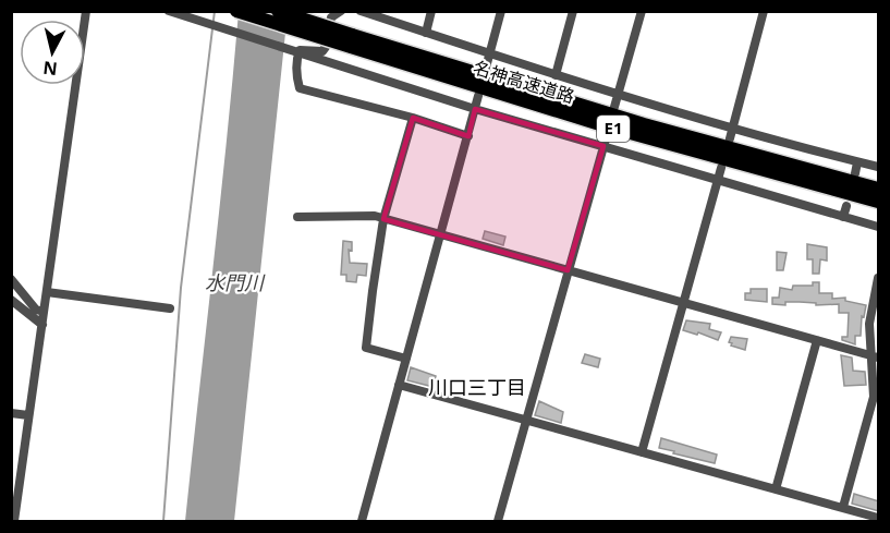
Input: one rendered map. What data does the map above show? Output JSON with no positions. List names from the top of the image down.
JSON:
{
  "streets": {
    "highway": ["名神高速道路", "E1"]
  },
  "districts": ["川口三丁目"],
  "water": ["水門川"],
  "north": "bottom"
}
